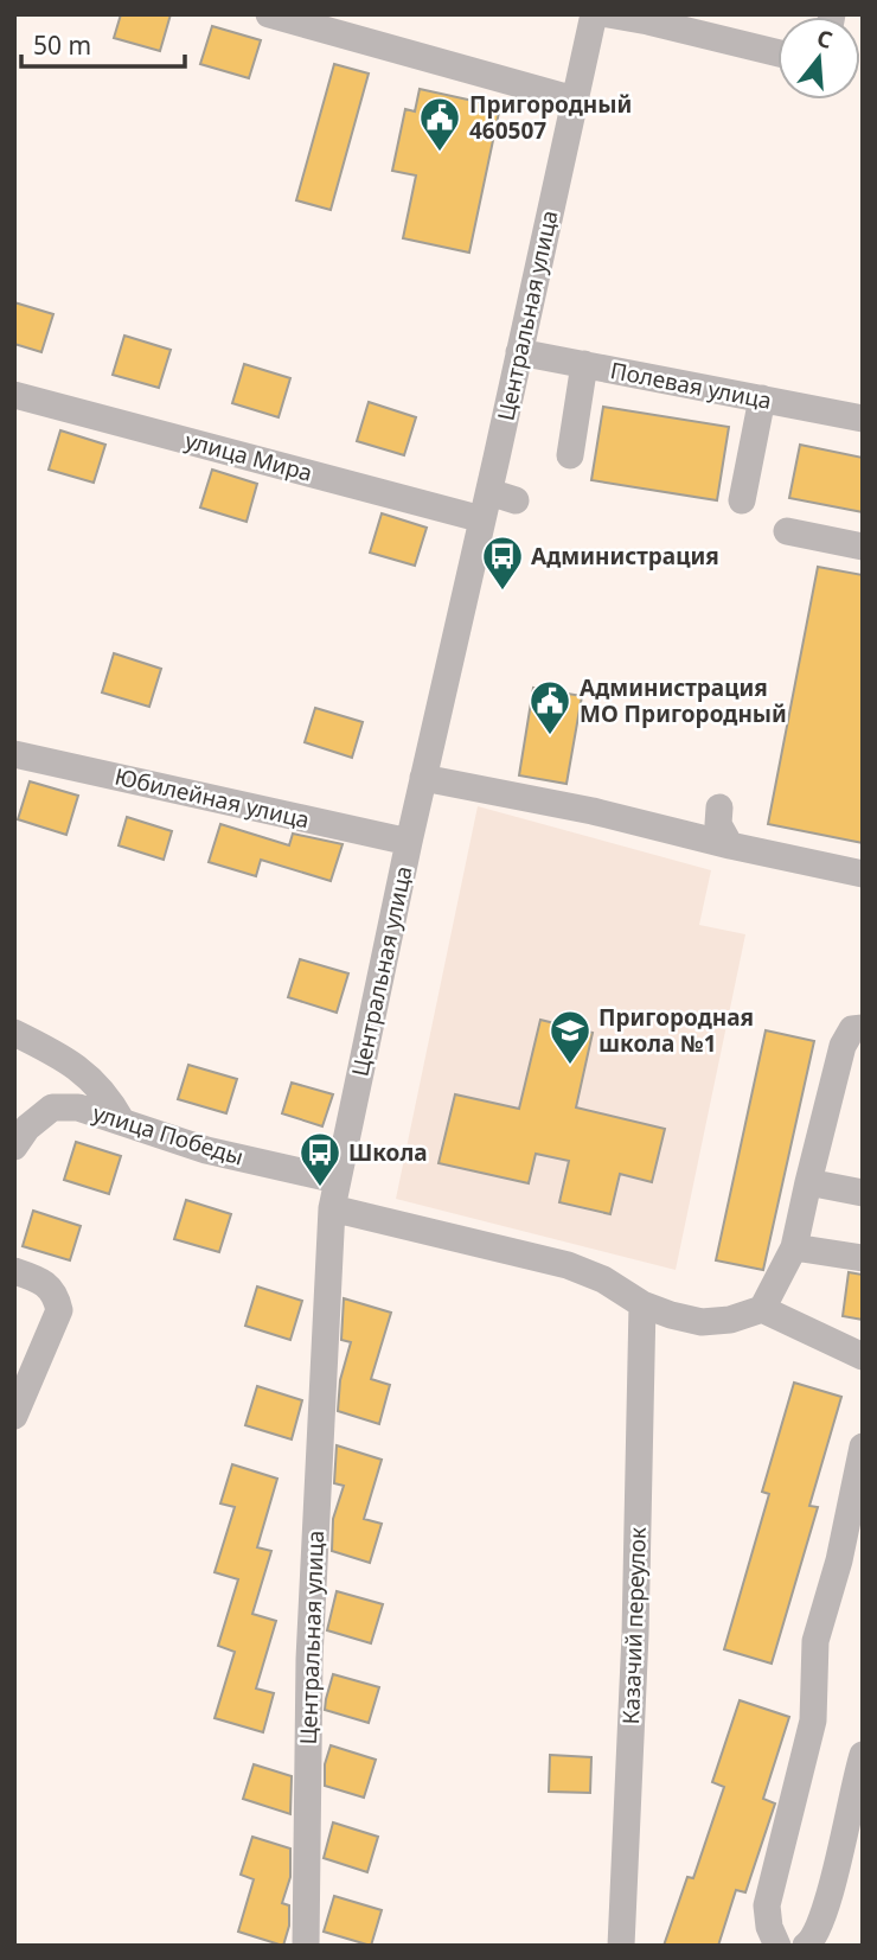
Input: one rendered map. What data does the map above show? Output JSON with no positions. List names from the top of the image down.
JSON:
{
  "streets": {
    "street": [
      "Центральная улица",
      "Полевая улица",
      "улица Мира",
      "Юбилейная улица",
      "улица Победы",
      "Казачий переулок"
    ]
  },
  "crossings": [
    ["Центральная улица", "Полевая улица"],
    ["Центральная улица", "улица Мира"],
    ["Центральная улица", "Юбилейная улица"],
    ["Центральная улица", "улица Победы"]
  ],
  "places": {
    "public building": ["Пригородный 460507", "Администрация МО Пригородный"],
    "bus stop": ["Администрация", "Школа"],
    "school or university": ["Пригородная школа №1"]
  },
  "scale_bar": "50 m",
  "north": "top"
}
